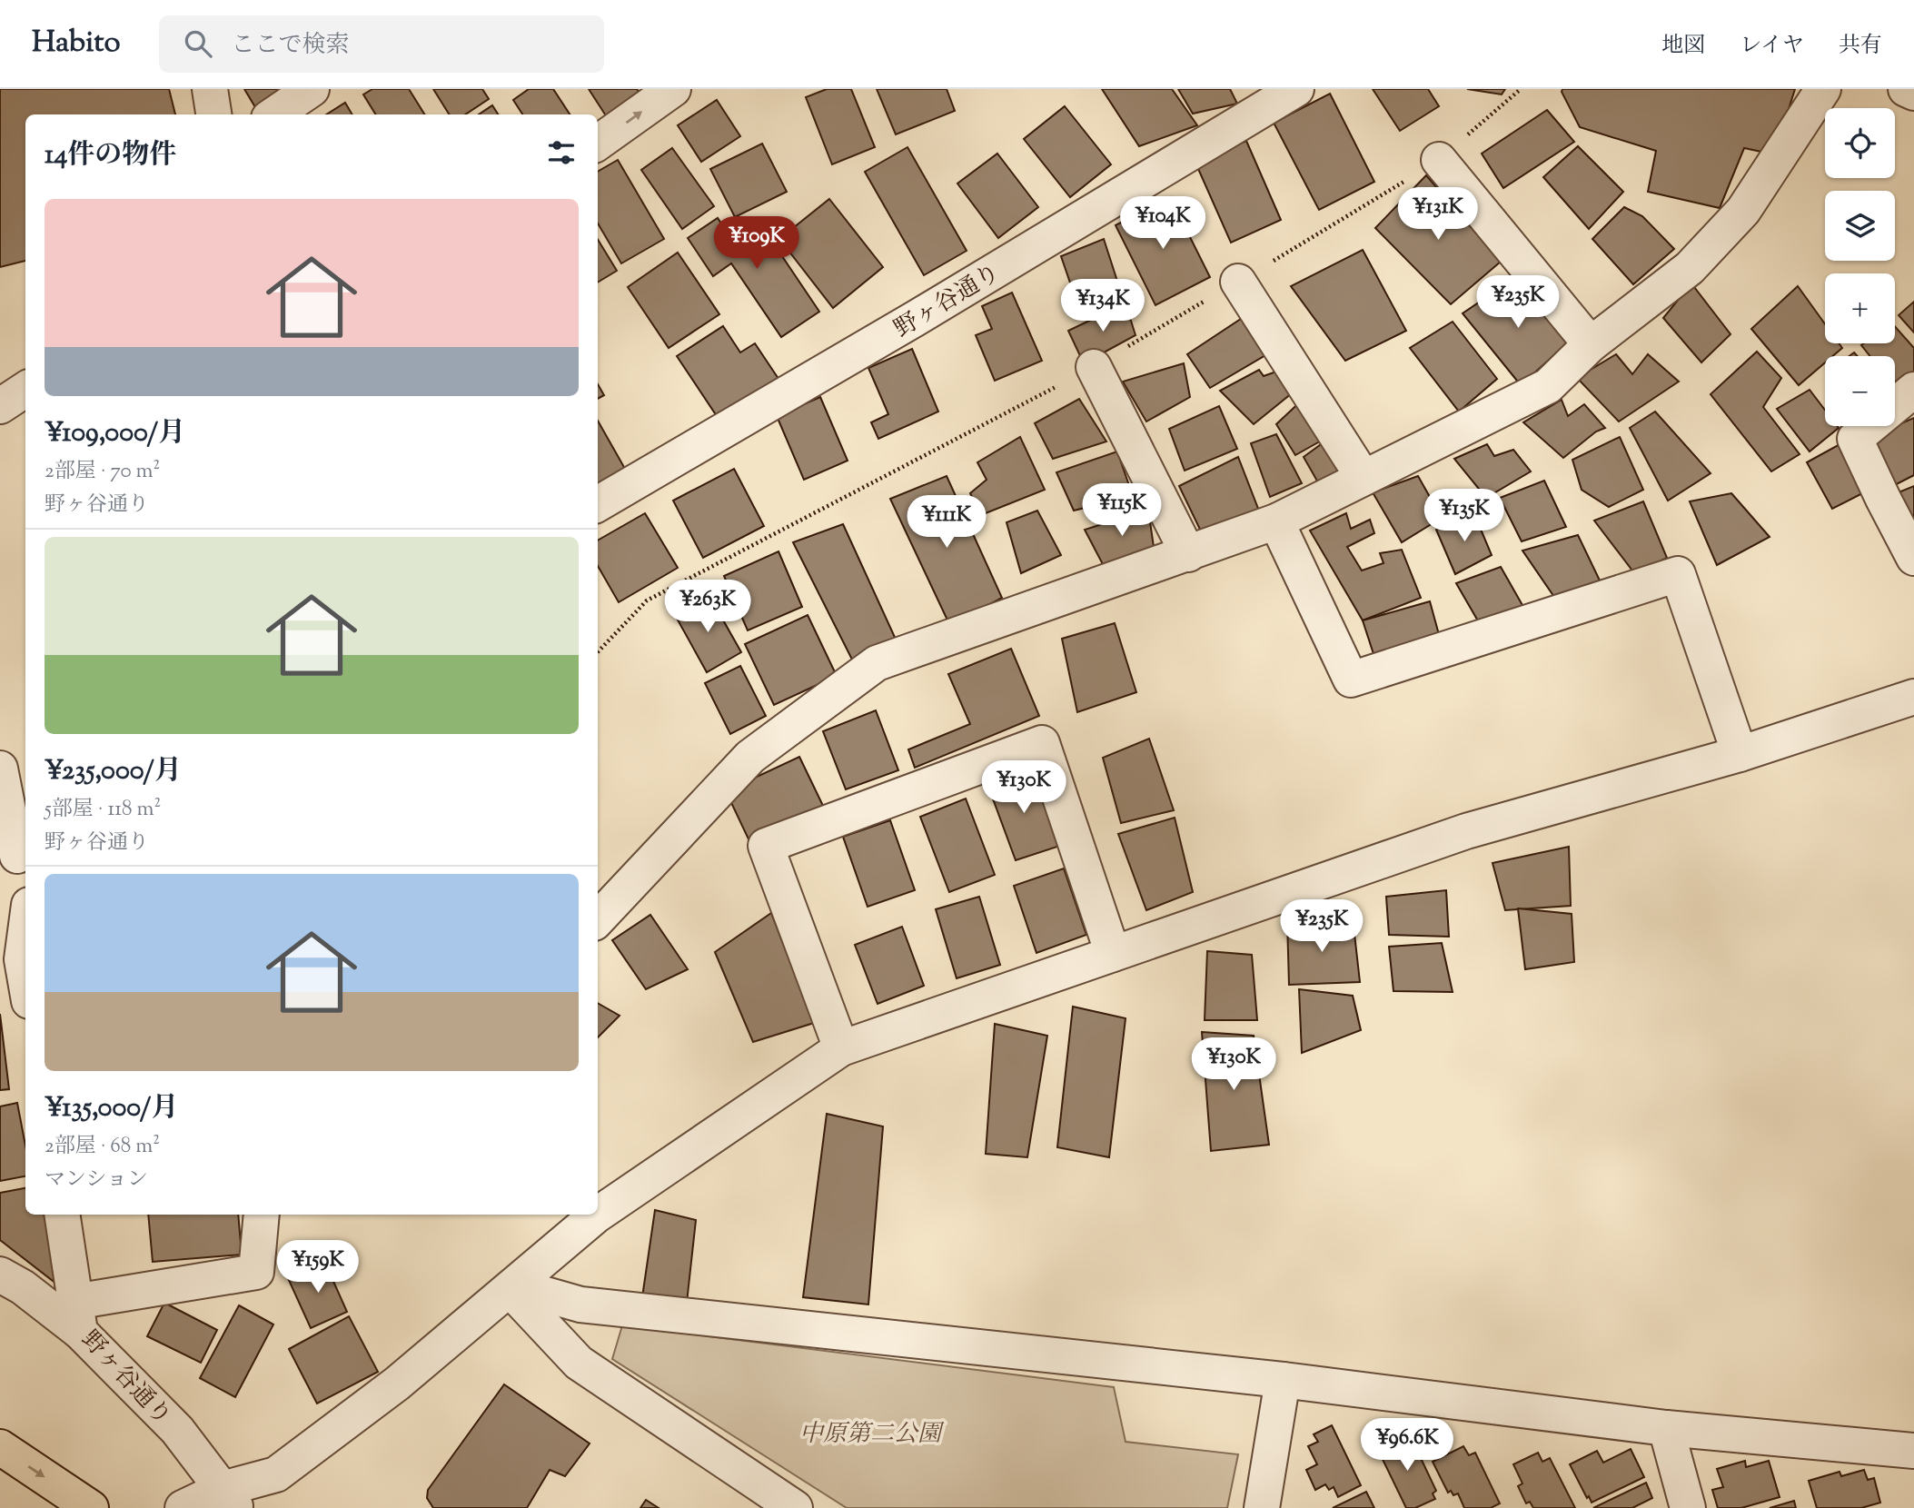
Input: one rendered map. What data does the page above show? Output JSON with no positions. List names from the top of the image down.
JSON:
{
  "streets": {
    "street": ["野ヶ谷通り"]
  },
  "parks": ["中原第二公園"],
  "page": {
    "header": "Habito",
    "search": "ここで検索",
    "nav": ["地図", "レイヤ", "共有"],
    "map_buttons": ["+", "−"],
    "heading": "14件の物件",
    "price": [
      "¥131K",
      "¥104K",
      "¥109K",
      "¥235K",
      "¥134K",
      "¥115K",
      "¥135K",
      "¥111K",
      "¥263K",
      "¥130K",
      "¥235K",
      "¥130K",
      "¥159K",
      "¥96.6K"
    ],
    "list": [
      {
        "name": "¥109,000/月",
        "note": "2部屋 · 70 m² · 野ヶ谷通り"
      },
      {
        "name": "¥235,000/月",
        "note": "5部屋 · 118 m² · 野ヶ谷通り"
      },
      {
        "name": "¥135,000/月",
        "note": "2部屋 · 68 m² · マンション"
      }
    ]
  }
}
